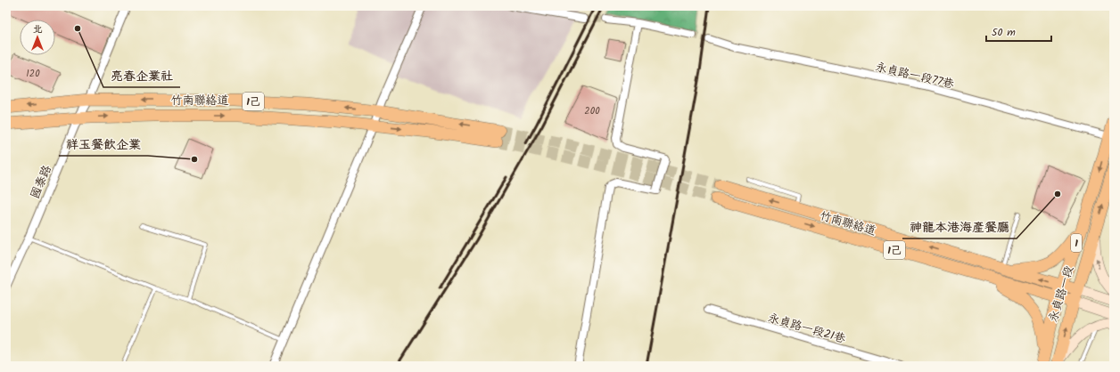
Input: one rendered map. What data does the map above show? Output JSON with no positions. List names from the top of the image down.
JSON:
{
  "streets": {
    "main road": [
      "竹南聯絡道",
      "1己",
      "1",
      "永貞路一段"
    ],
    "street": ["永貞路一段77巷", "國泰路", "永貞路一段21巷"]
  },
  "crossings": [
    ["永貞路一段77巷", "永貞路一段"],
    ["竹南聯絡道", "國泰路"],
    ["竹南聯絡道", "永貞路一段"]
  ],
  "places": ["亮春企業社", "祥玉餐飲企業", "神龍本港海產餐廳"],
  "house_numbers": ["120", "200"],
  "scale_bar": "50 m",
  "north": "top"
}
